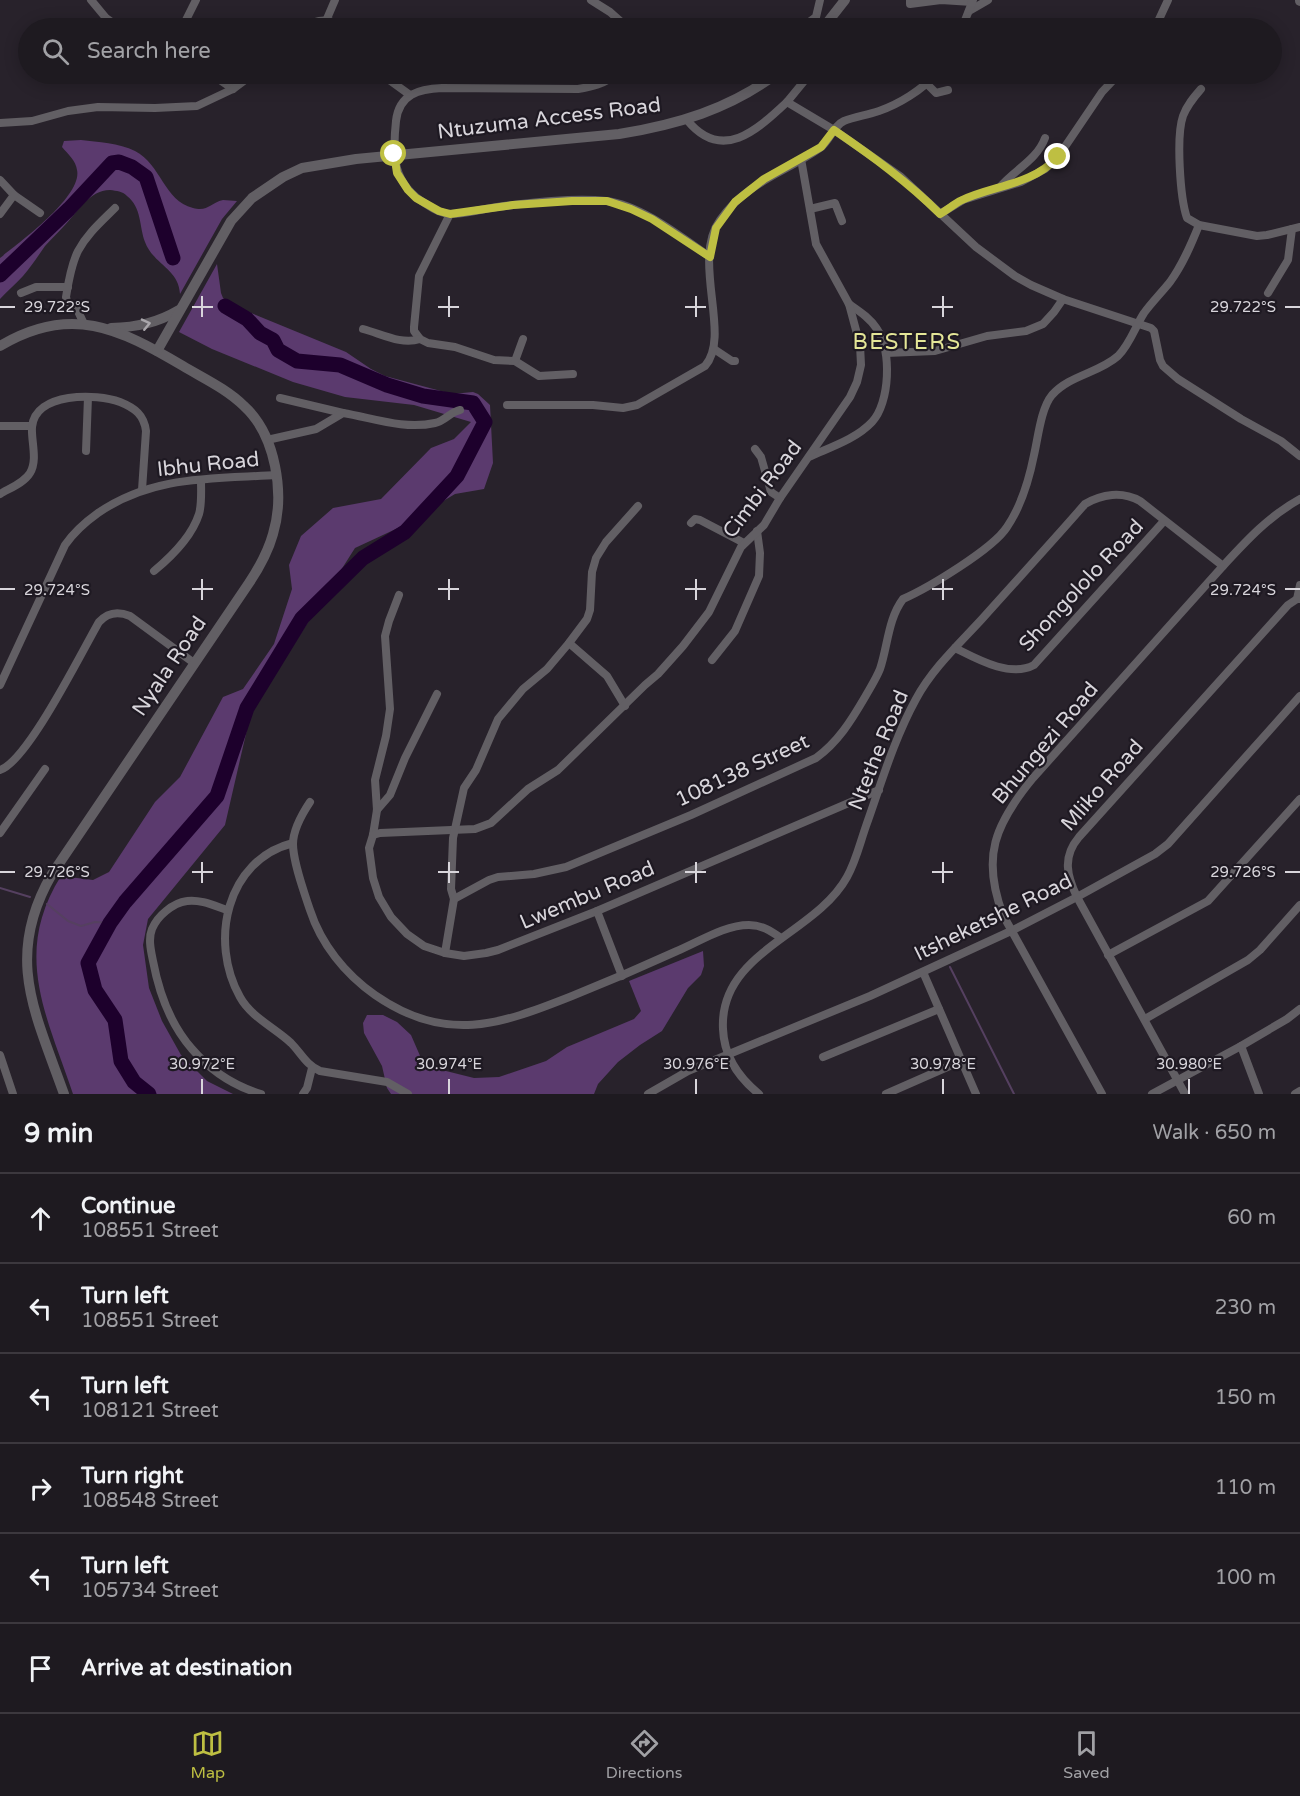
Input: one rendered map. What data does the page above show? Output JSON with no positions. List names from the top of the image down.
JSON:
{
  "streets": {
    "street": [
      "Ntuzuma Access Road",
      "Ibhu Road",
      "Cimbi Road",
      "Shongololo Road",
      "Nyala Road",
      "Bhungezi Road",
      "Ntethe Road",
      "108138 Street",
      "Mliko Road",
      "Lwembu Road",
      "Itsheketshe Road"
    ]
  },
  "crossings": [
    ["Ntuzuma Access Road", "Nyala Road"],
    ["Ibhu Road", "Nyala Road"],
    ["Cimbi Road", "Lwembu Road"],
    ["Shongololo Road", "Ntethe Road"],
    ["Bhungezi Road", "Ntethe Road"],
    ["Bhungezi Road", "Itsheketshe Road"],
    ["Ntethe Road", "Lwembu Road"],
    ["Ntethe Road", "Itsheketshe Road"],
    ["Mliko Road", "Itsheketshe Road"]
  ],
  "districts": ["BESTERS"],
  "page": {
    "search": "Search here",
    "heading": ["9 min", "Walk · 650 m"],
    "list": [
      ["Continue", "108551 Street", "60 m"],
      ["Turn left", "108551 Street", "230 m"],
      ["Turn left", "108121 Street", "150 m"],
      ["Turn right", "108548 Street", "110 m"],
      ["Turn left", "105734 Street", "100 m"],
      "Arrive at destination"
    ],
    "nav": ["Map", "Directions", "Saved"]
  },
  "coordinates": [
    "29.722°S",
    "29.724°S",
    "29.726°S",
    "30.972°E",
    "30.974°E",
    "30.976°E",
    "30.978°E",
    "30.980°E"
  ]
}
